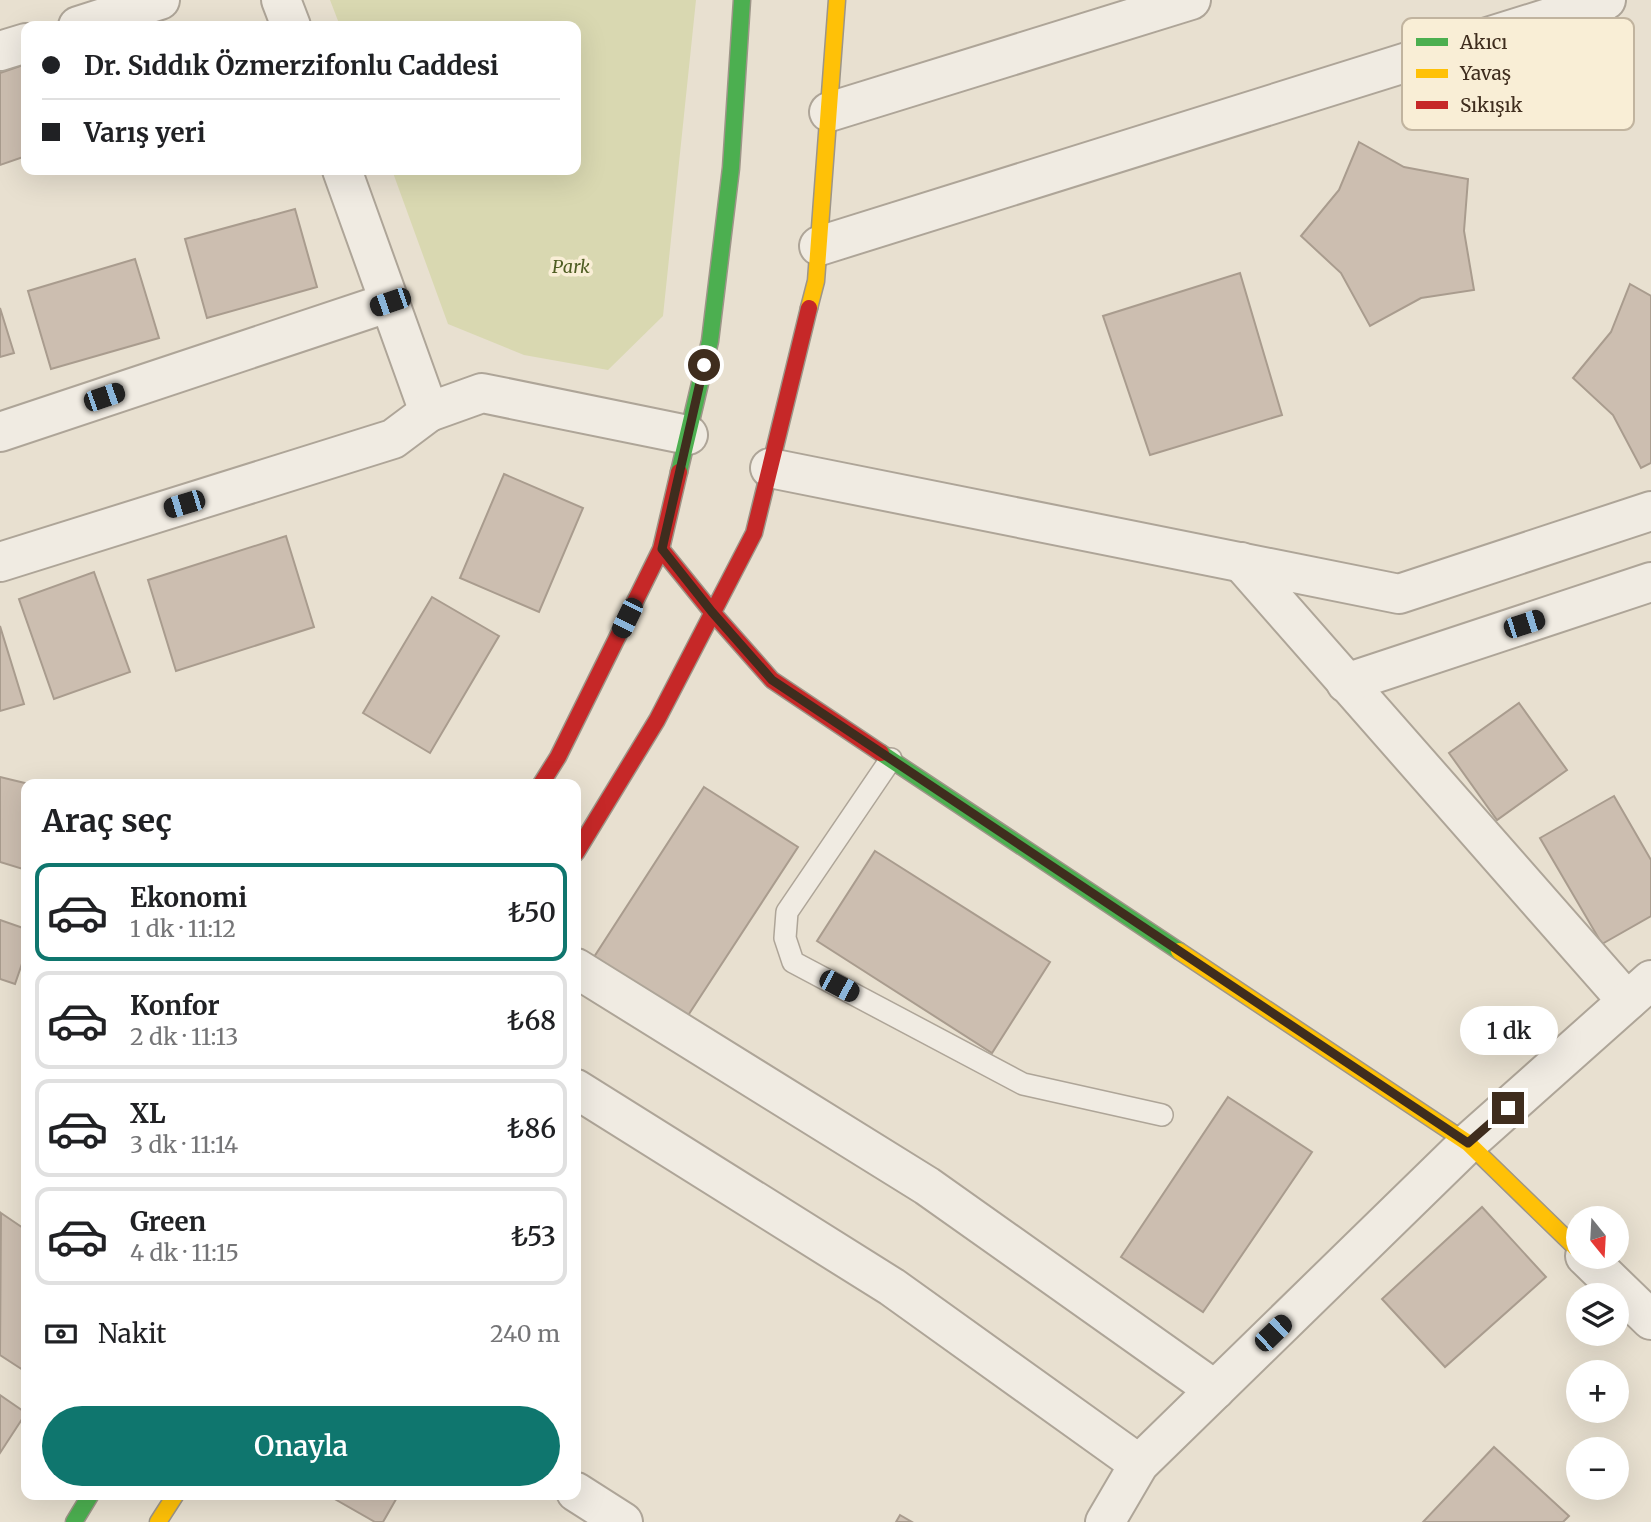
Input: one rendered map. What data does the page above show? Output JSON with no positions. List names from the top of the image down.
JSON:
{
  "parks": ["Park"],
  "legend": ["Akıcı", "Yavaş", "Sıkışık"],
  "north": "bottom",
  "page": {
    "banner": ["Dr. Sıddık Özmerzifonlu Caddesi", "Varış yeri"],
    "heading": "Araç seç",
    "list": [
      {
        "name": "Ekonomi",
        "note": "1 dk · 11:12",
        "value": "₺50"
      },
      {
        "name": "Konfor",
        "note": "2 dk · 11:13",
        "value": "₺68"
      },
      {
        "name": "XL",
        "note": "3 dk · 11:14",
        "value": "₺86"
      },
      {
        "name": "Green",
        "note": "4 dk · 11:15",
        "value": "₺53"
      }
    ],
    "bubble": "1 dk",
    "map_buttons": ["+", "−"],
    "pay": ["Nakit", "240 m"],
    "buttons": "Onayla"
  }
}
